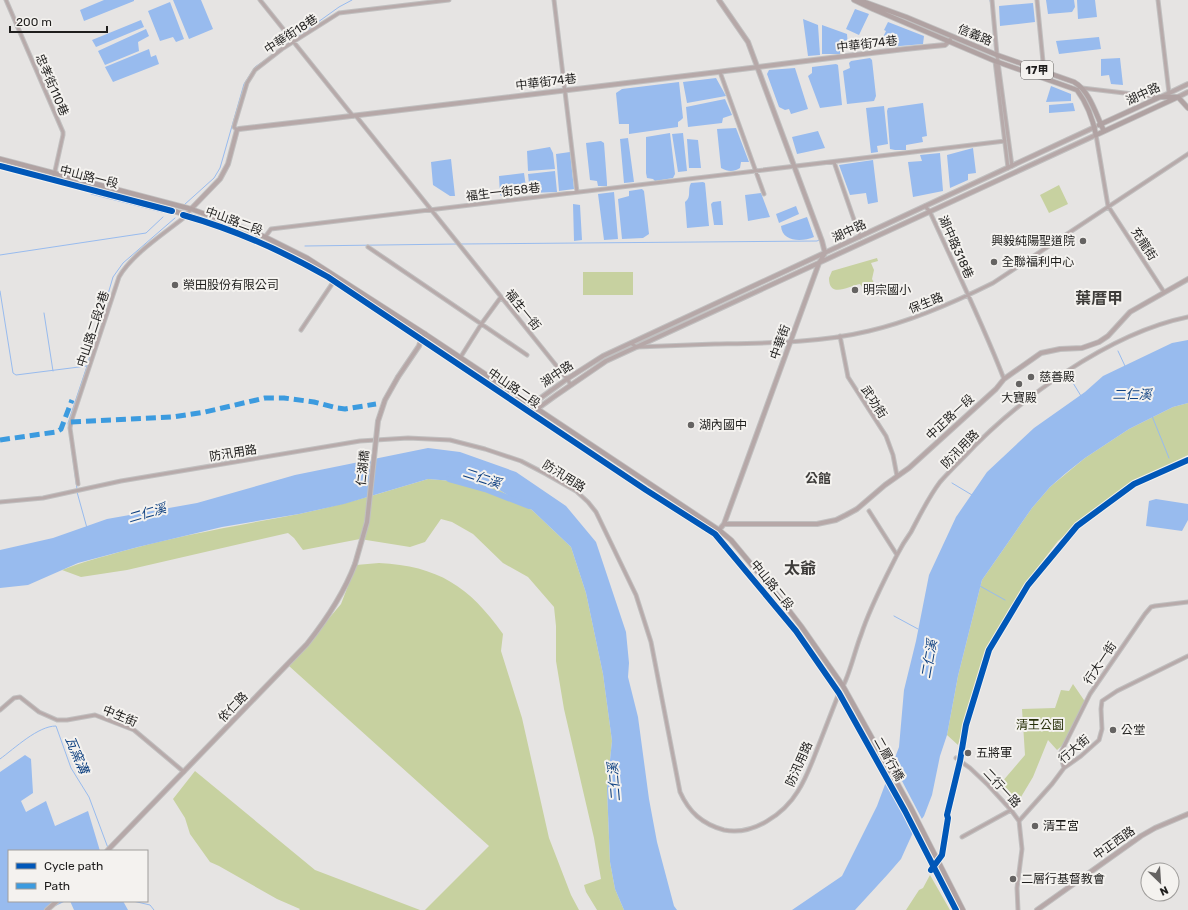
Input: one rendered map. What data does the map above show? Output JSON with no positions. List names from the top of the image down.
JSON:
{
  "streets": {
    "main road": [
      "信義路",
      "17甲",
      "湖中路",
      "中山路一段",
      "中山路二段",
      "二層行橋"
    ],
    "street": [
      "中華街18巷",
      "中華街74巷",
      "忠孝街110巷",
      "福生一街58巷",
      "充龍街",
      "湖中路318巷",
      "保生路",
      "福生一街",
      "中山路二段2巷",
      "中華街",
      "武功街",
      "中正路一段",
      "防汛用路",
      "仁湖橋",
      "行大一街",
      "依仁路",
      "中生街",
      "行大街",
      "二行一路",
      "中正西路"
    ]
  },
  "crossings": [
    ["中華街18巷", "中華街74巷"],
    ["信義路", "中華街74巷"],
    ["信義路", "17甲"],
    ["信義路", "湖中路"],
    ["17甲", "湖中路"],
    ["忠孝街110巷", "中山路一段"],
    ["湖中路", "中山路二段"],
    ["湖中路", "湖中路318巷"],
    ["湖中路", "保生路"],
    ["湖中路", "福生一街"],
    ["湖中路", "中華街"],
    ["中山路一段", "中山路二段"],
    ["福生一街58巷", "中山路二段"],
    ["福生一街58巷", "福生一街"],
    ["中山路二段", "中山路二段2巷"],
    ["中山路二段", "仁湖橋"],
    ["中山路二段", "二層行橋"],
    ["充龍街", "保生路"],
    ["充龍街", "中正路一段"],
    ["湖中路318巷", "保生路"],
    ["湖中路318巷", "中正路一段"],
    ["保生路", "中華街"],
    ["保生路", "武功街"],
    ["中華街", "中正路一段"],
    ["武功街", "中正路一段"],
    ["防汛用路", "二層行橋"],
    ["仁湖橋", "依仁路"],
    ["行大一街", "行大街"],
    ["依仁路", "中生街"],
    ["行大街", "二行一路"]
  ],
  "districts": ["葉厝甲", "公館", "太爺"],
  "water": ["二仁溪", "瓦窯溝"],
  "parks": ["清王公園"],
  "places": [
    "興毅純陽聖道院",
    "全聯福利中心",
    "榮田股份有限公司",
    "明宗國小",
    "慈善殿",
    "大寶殿",
    "湖內國中",
    "公堂",
    "五將軍",
    "清王宮",
    "二層行基督教會"
  ],
  "legend": ["Cycle path", "Path"],
  "scale_bar": "200 m",
  "north": "bottom right"
}
